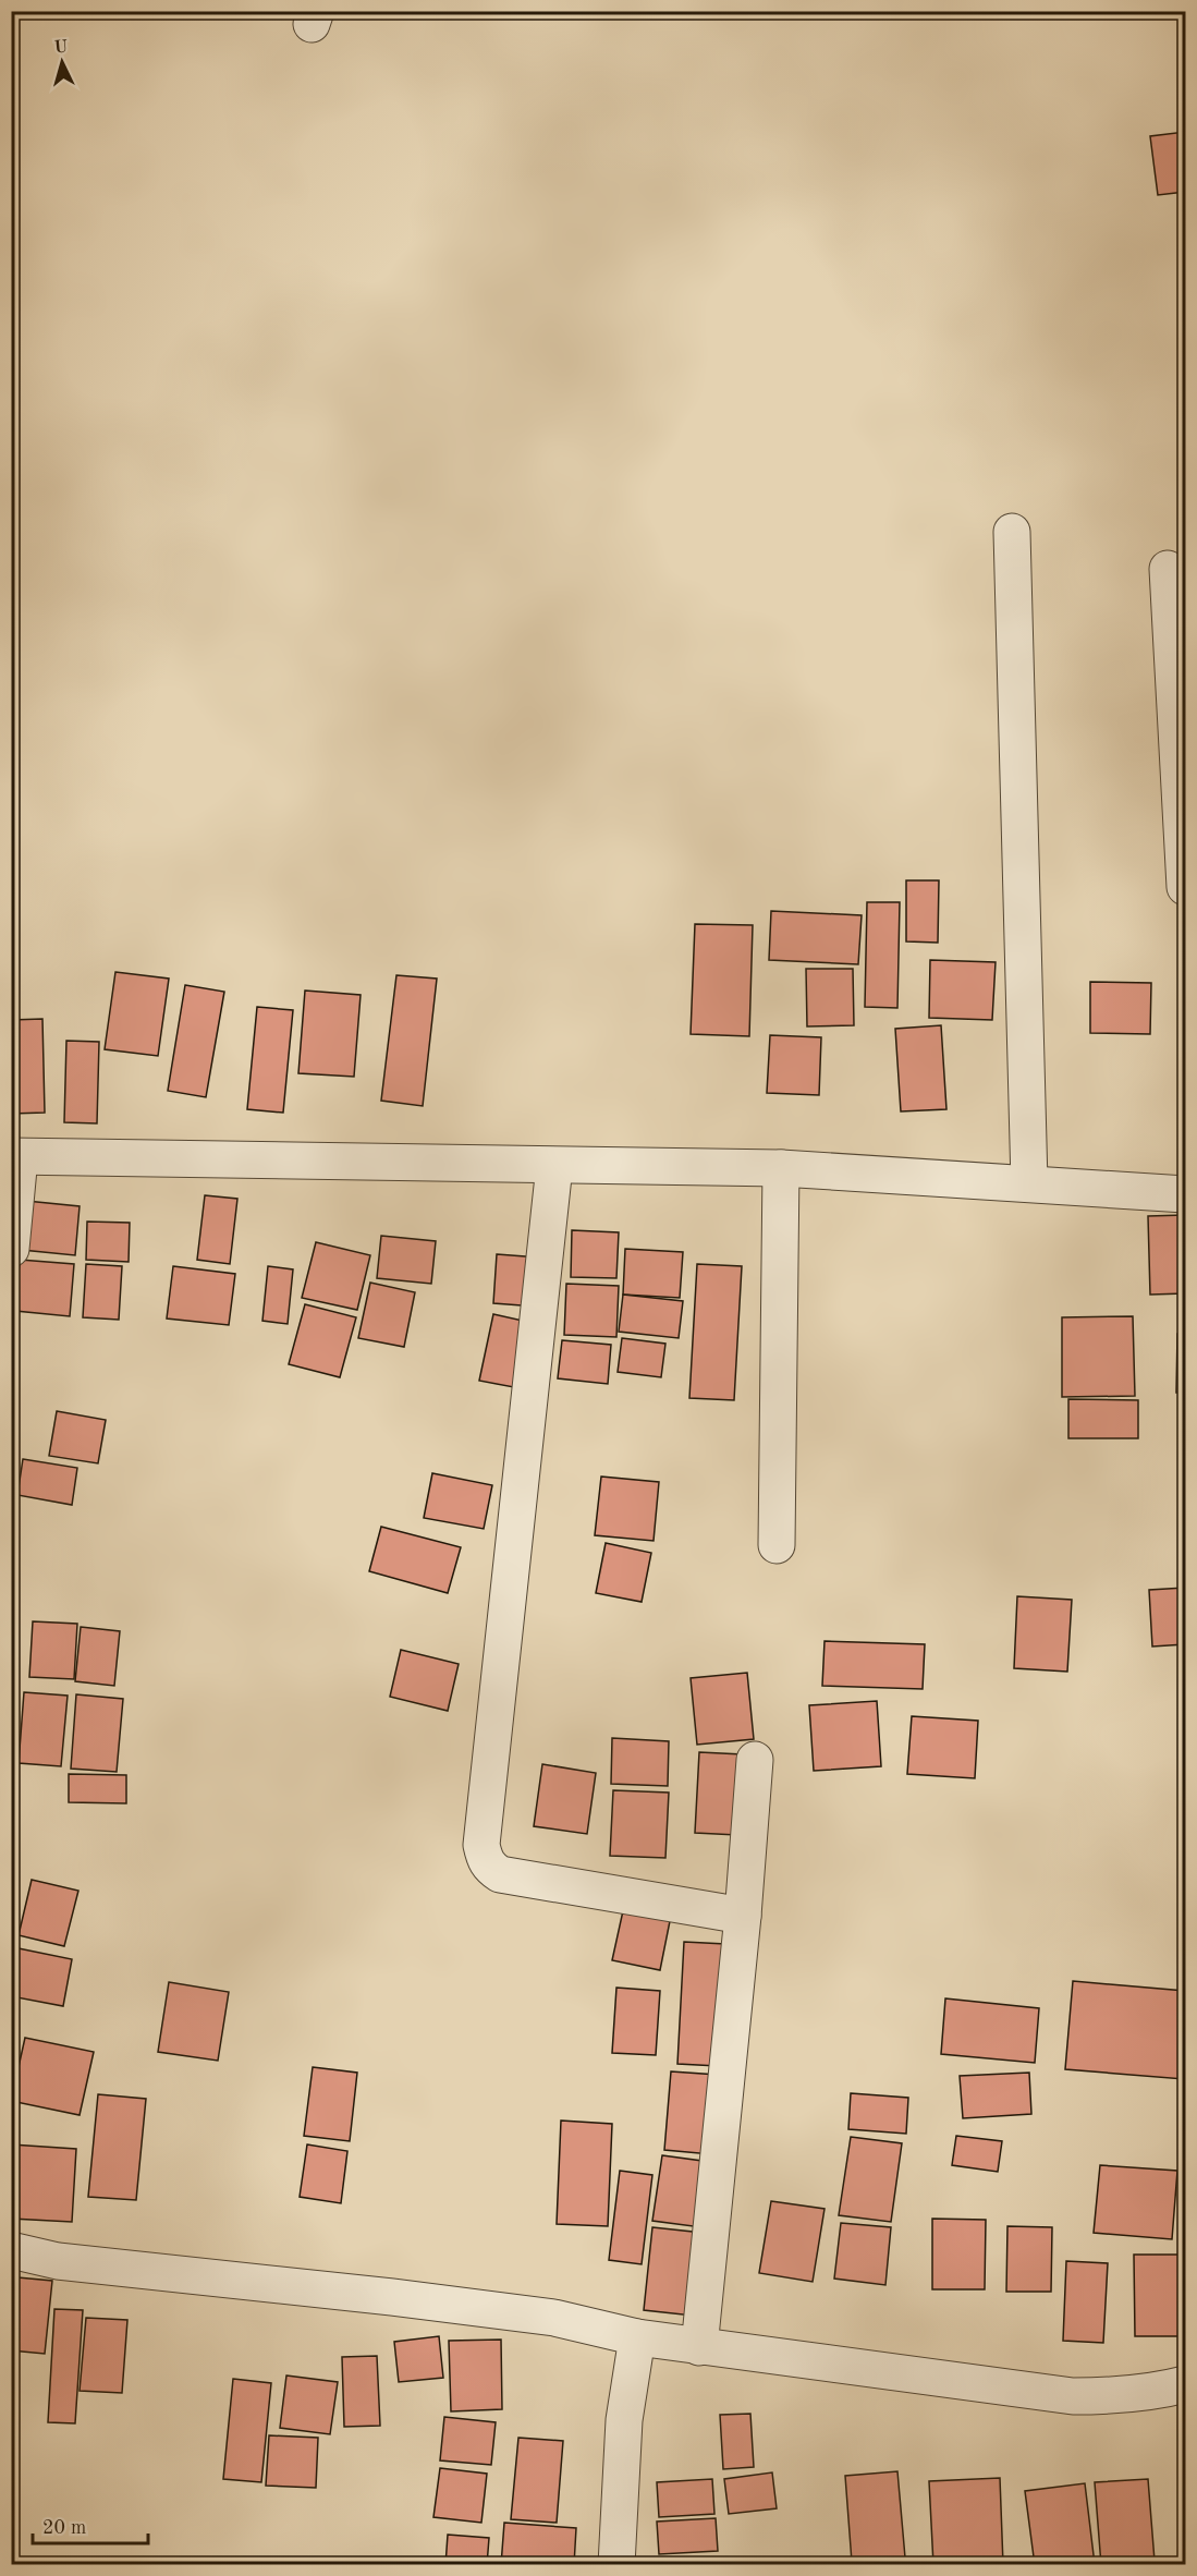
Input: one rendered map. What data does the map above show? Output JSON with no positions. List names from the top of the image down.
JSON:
{
  "scale_bar": "20 m",
  "north": "top"
}
